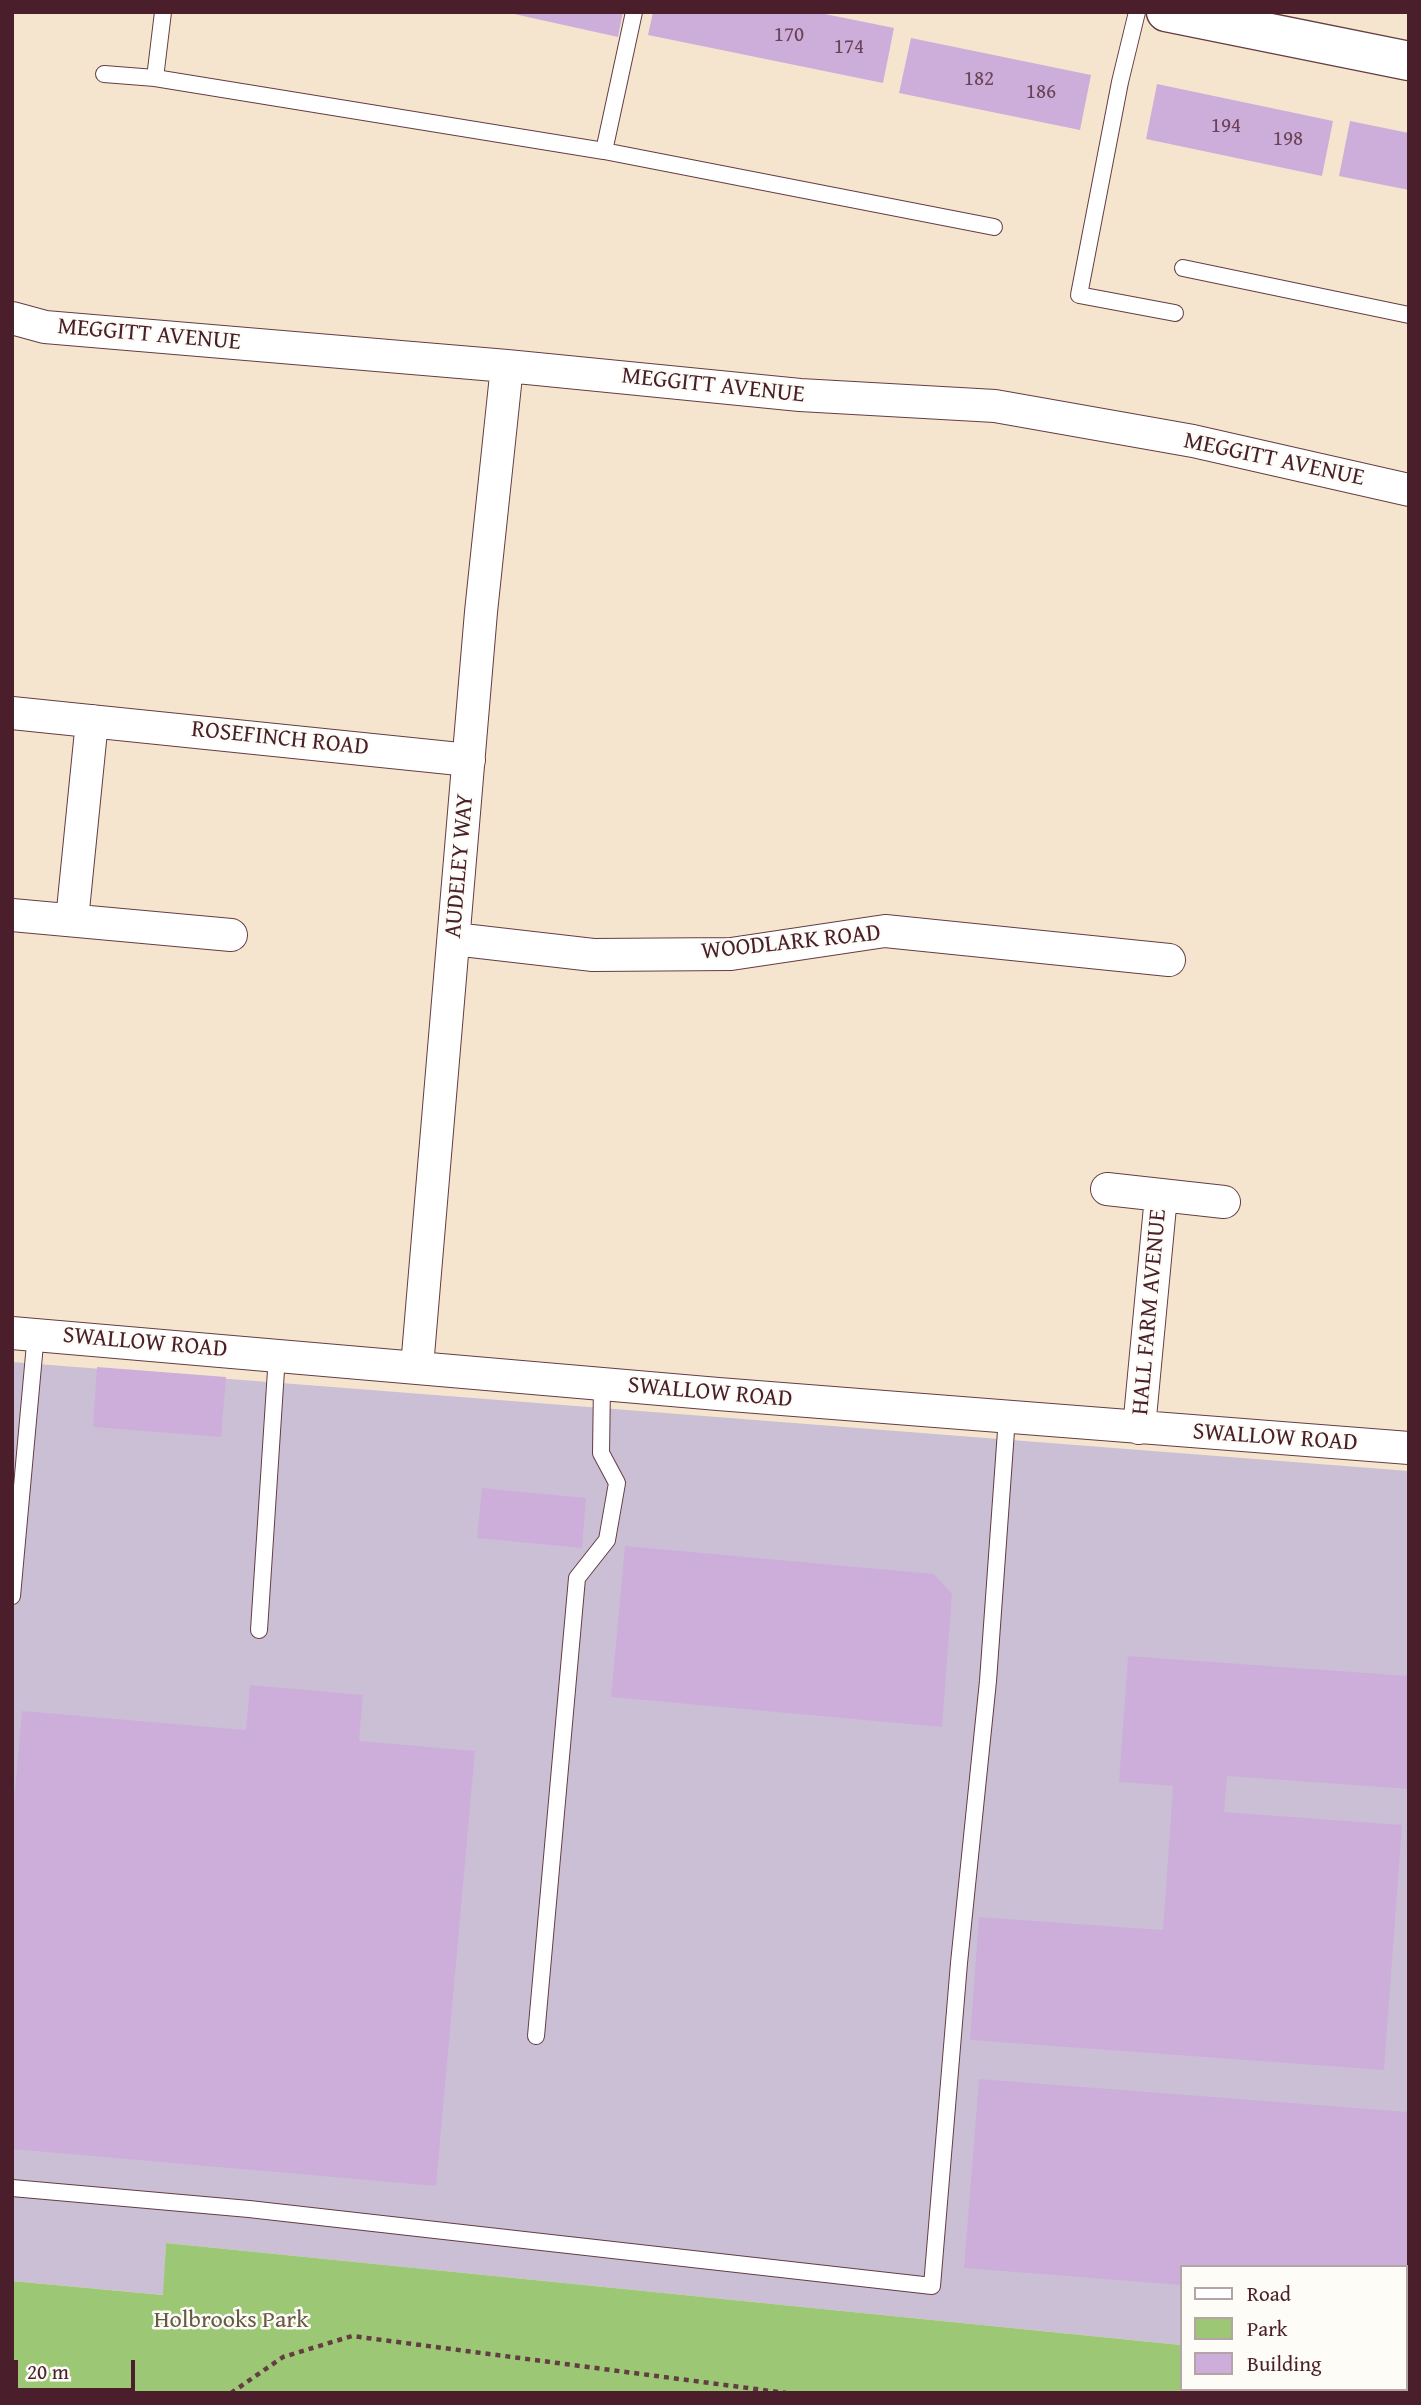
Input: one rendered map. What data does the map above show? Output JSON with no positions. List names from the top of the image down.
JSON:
{
  "streets": {
    "street": [
      "MEGGITT AVENUE",
      "ROSEFINCH ROAD",
      "AUDELEY WAY",
      "WOODLARK ROAD",
      "HALL FARM AVENUE",
      "SWALLOW ROAD"
    ]
  },
  "crossings": [
    ["MEGGITT AVENUE", "AUDELEY WAY"],
    ["ROSEFINCH ROAD", "AUDELEY WAY"],
    ["AUDELEY WAY", "WOODLARK ROAD"],
    ["AUDELEY WAY", "SWALLOW ROAD"],
    ["HALL FARM AVENUE", "SWALLOW ROAD"]
  ],
  "parks": ["Holbrooks Park"],
  "house_numbers": [
    "170",
    "174",
    "182",
    "186",
    "194",
    "198"
  ],
  "legend": ["Road", "Park", "Building"],
  "scale_bar": "20 m"
}
